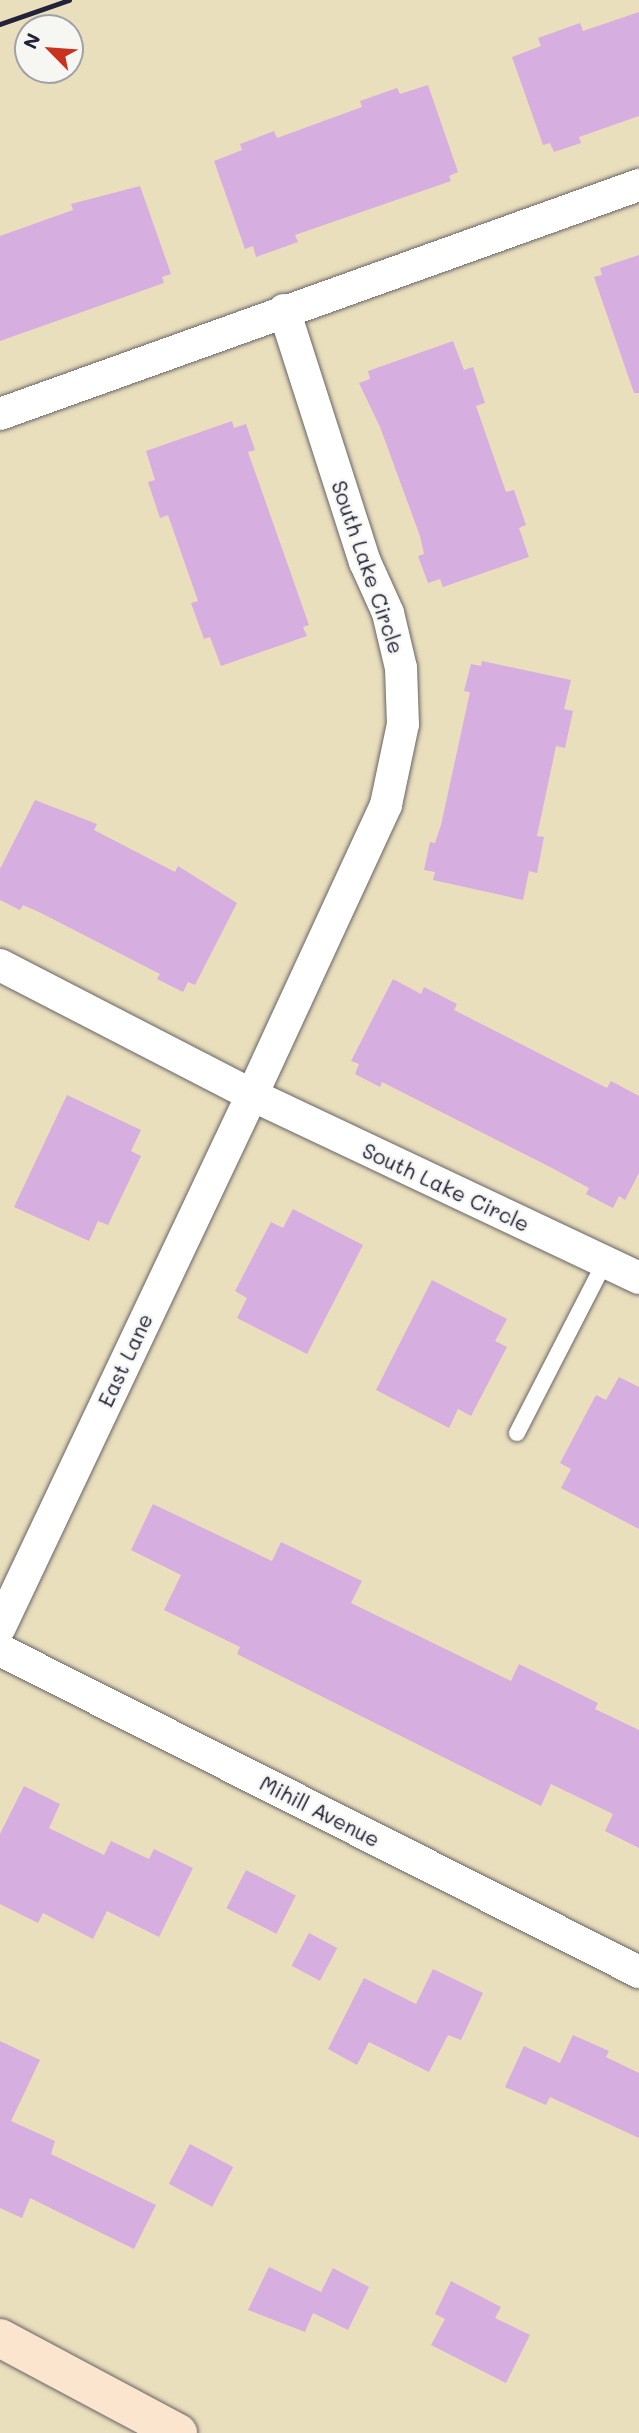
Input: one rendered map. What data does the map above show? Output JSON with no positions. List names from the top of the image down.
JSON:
{
  "streets": {
    "street": ["South Lake Circle", "East Lane", "Mihill Avenue"]
  },
  "crossings": [
    ["South Lake Circle", "East Lane"]
  ],
  "north": "top left"
}
